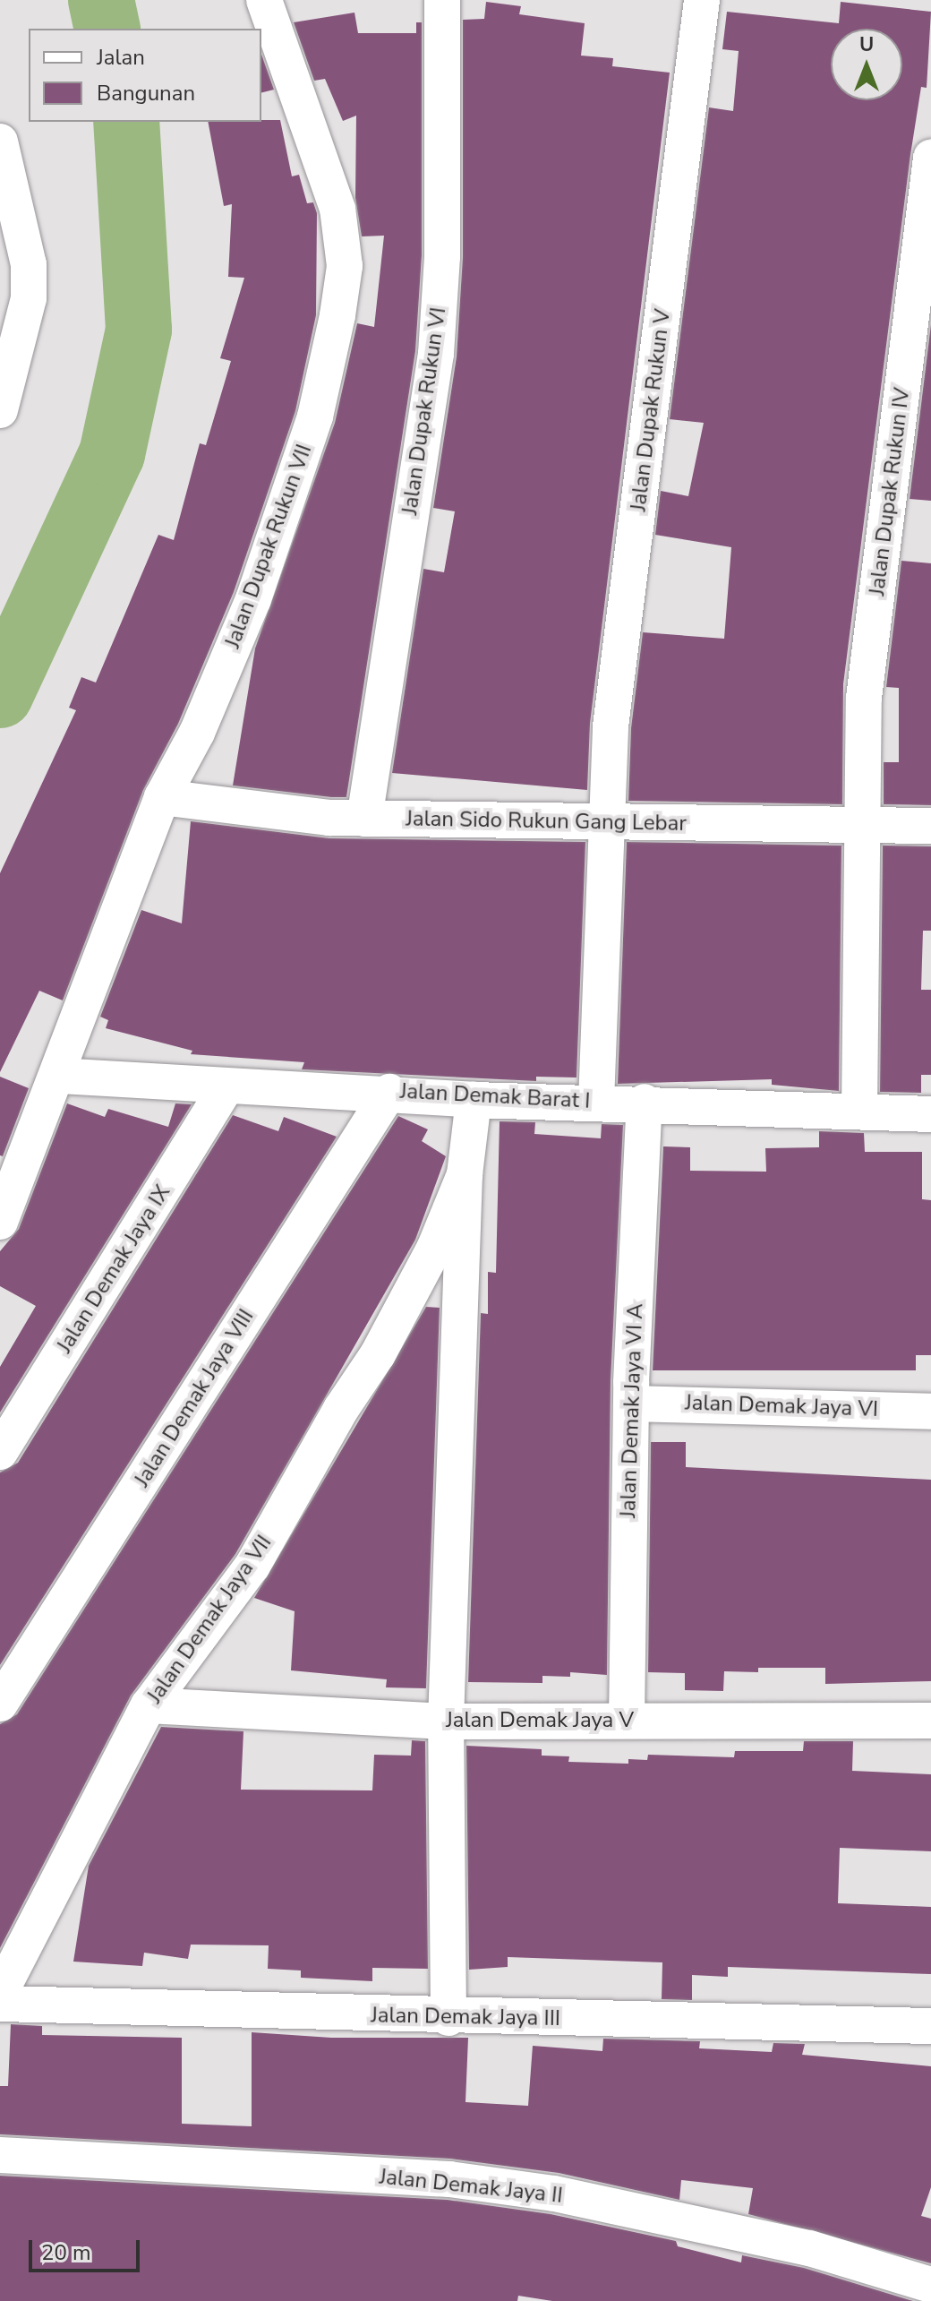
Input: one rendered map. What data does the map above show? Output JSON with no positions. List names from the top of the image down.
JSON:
{
  "streets": {
    "street": [
      "Jalan Dupak Rukun V",
      "Jalan Dupak Rukun VI",
      "Jalan Dupak Rukun IV",
      "Jalan Dupak Rukun VII",
      "Jalan Sido Rukun Gang Lebar",
      "Jalan Demak Barat I",
      "Jalan Demak Jaya IX",
      "Jalan Demak Jaya VIII",
      "Jalan Demak Jaya VI",
      "Jalan Demak Jaya VI A",
      "Jalan Demak Jaya VII",
      "Jalan Demak Jaya V",
      "Jalan Demak Jaya III",
      "Jalan Demak Jaya II"
    ]
  },
  "crossings": [
    ["Jalan Dupak Rukun V", "Jalan Sido Rukun Gang Lebar"],
    ["Jalan Dupak Rukun V", "Jalan Demak Barat I"],
    ["Jalan Dupak Rukun VI", "Jalan Sido Rukun Gang Lebar"],
    ["Jalan Dupak Rukun IV", "Jalan Sido Rukun Gang Lebar"],
    ["Jalan Dupak Rukun IV", "Jalan Demak Barat I"],
    ["Jalan Dupak Rukun VII", "Jalan Sido Rukun Gang Lebar"],
    ["Jalan Dupak Rukun VII", "Jalan Demak Barat I"],
    ["Jalan Demak Barat I", "Jalan Demak Jaya IX"],
    ["Jalan Demak Barat I", "Jalan Demak Jaya VIII"],
    ["Jalan Demak Barat I", "Jalan Demak Jaya VI A"],
    ["Jalan Demak Barat I", "Jalan Demak Jaya VII"],
    ["Jalan Demak Jaya VI", "Jalan Demak Jaya VI A"],
    ["Jalan Demak Jaya VI A", "Jalan Demak Jaya V"],
    ["Jalan Demak Jaya VII", "Jalan Demak Jaya V"],
    ["Jalan Demak Jaya VII", "Jalan Demak Jaya III"]
  ],
  "legend": ["Jalan", "Bangunan"],
  "scale_bar": "20 m",
  "north": "top"
}
